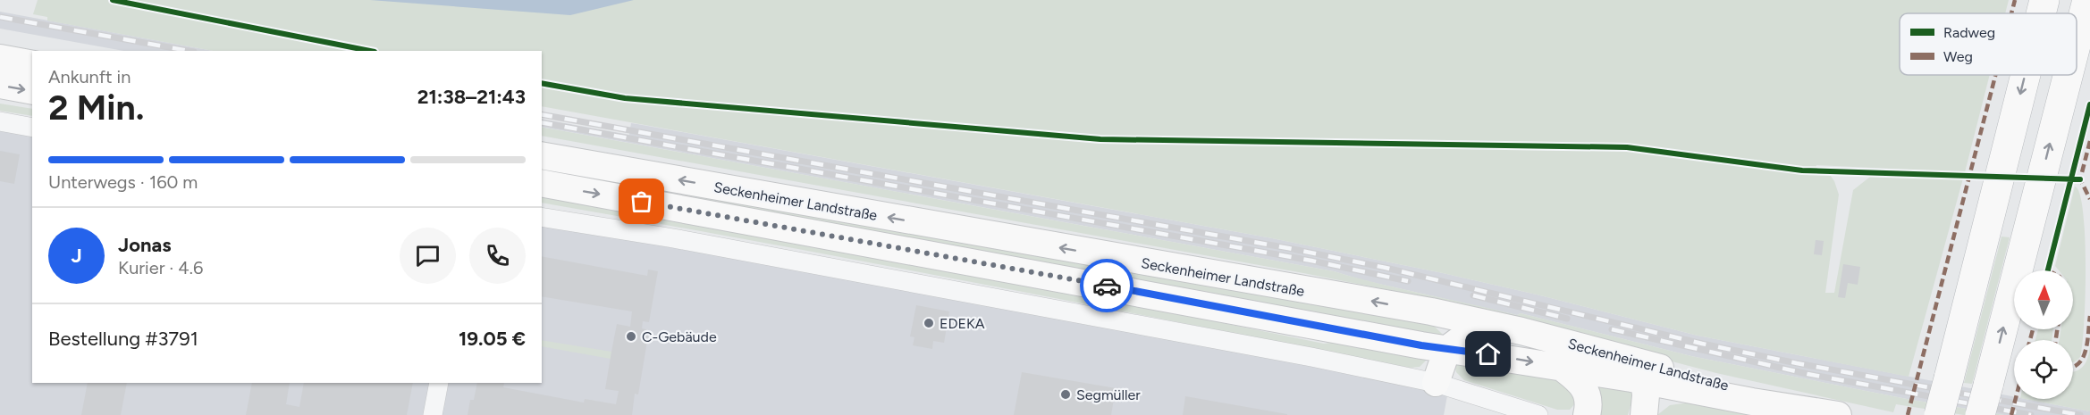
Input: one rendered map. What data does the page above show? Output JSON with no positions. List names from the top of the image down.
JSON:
{
  "streets": {
    "main road": ["Seckenheimer Landstraße"]
  },
  "places": ["EDEKA", "C-Gebäude", "Segmüller"],
  "legend": ["Radweg", "Weg"],
  "north": "top",
  "page": {
    "heading": ["2 Min.", "Ankunft in", "21:38–21:43"],
    "panel": [
      "Jonas",
      "Kurier · 4.6",
      "Bestellung #3791",
      "19.05 €"
    ],
    "bar": "Unterwegs · 160 m",
    "round": "J"
  }
}
